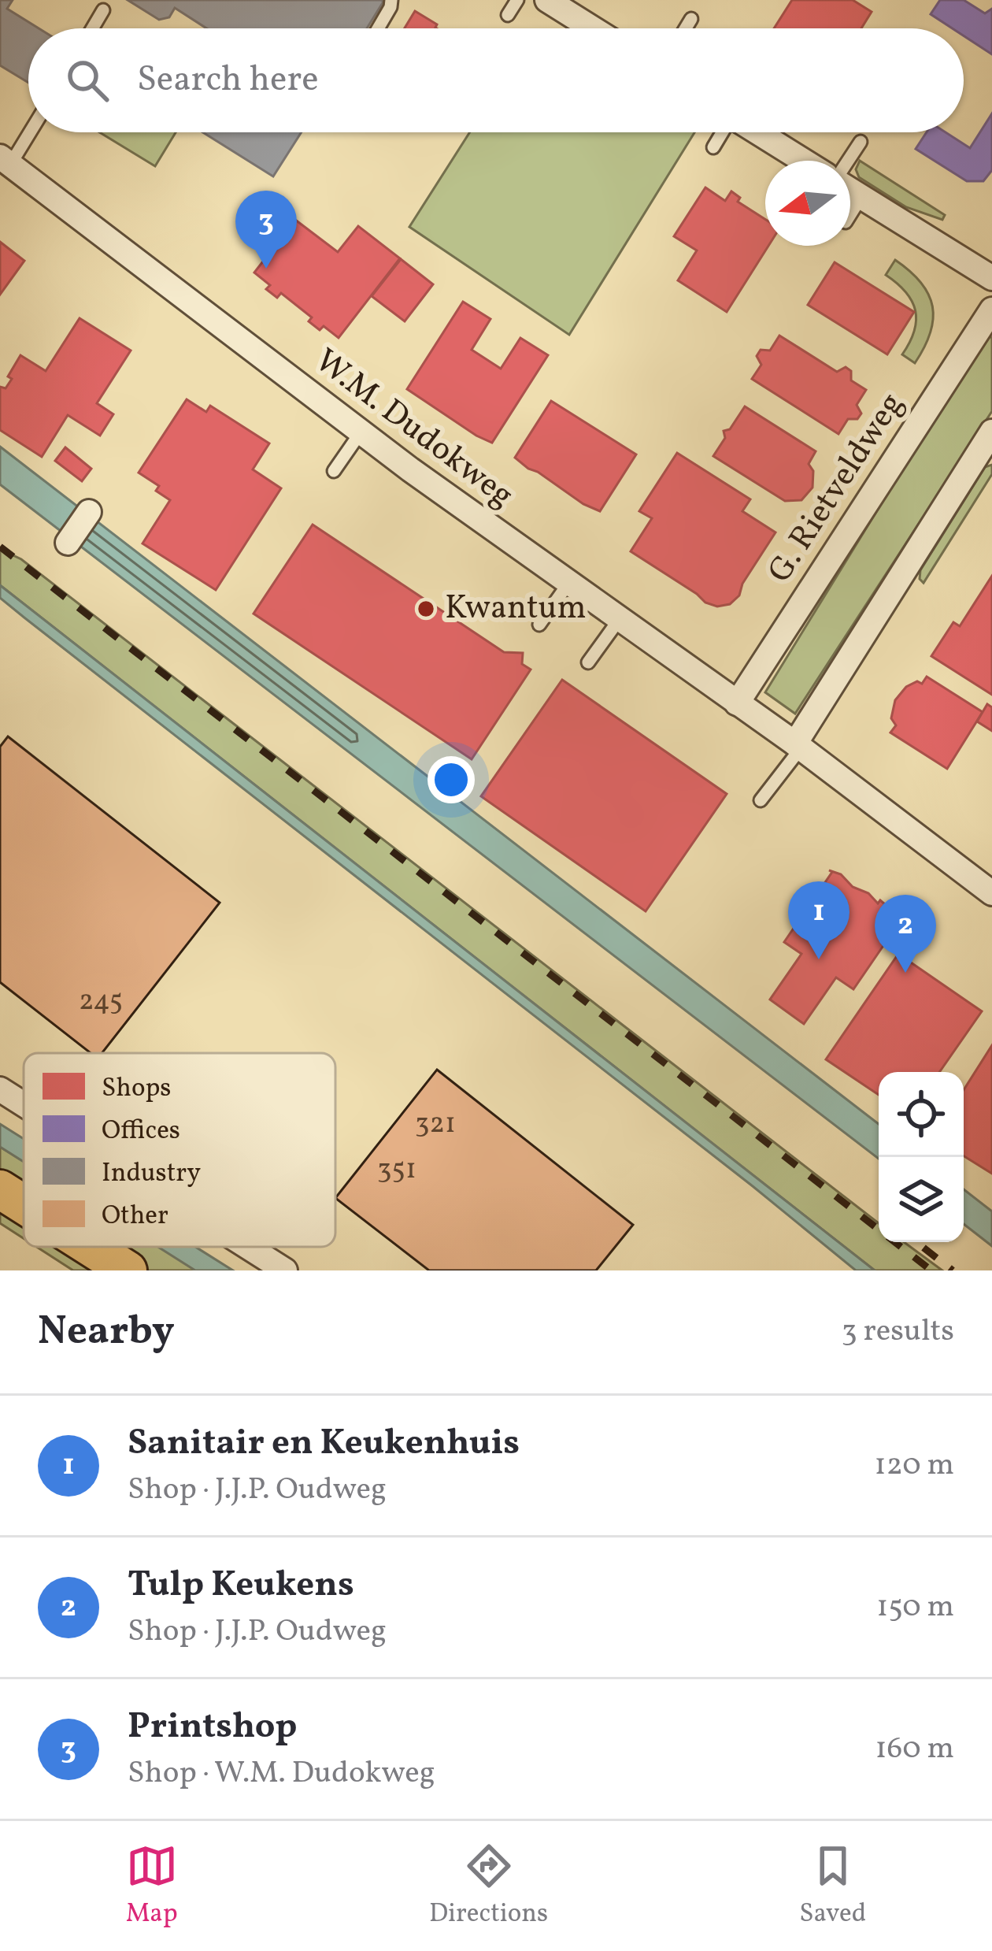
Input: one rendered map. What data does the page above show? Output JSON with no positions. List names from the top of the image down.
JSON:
{
  "streets": {
    "street": ["W.M. Dudokweg", "G. Rietveldweg"]
  },
  "crossings": [
    ["W.M. Dudokweg", "G. Rietveldweg"]
  ],
  "places": ["Kwantum"],
  "house_numbers": ["245", "321", "351"],
  "legend": [
    "Shops",
    "Offices",
    "Industry",
    "Other"
  ],
  "north": "left",
  "page": {
    "search": "Search here",
    "pins": ["3", "1", "2"],
    "heading": ["Nearby", "3 results"],
    "list": [
      {
        "mark": "1",
        "name": "Sanitair en Keukenhuis",
        "note": "Shop · J.J.P. Oudweg",
        "value": "120 m"
      },
      {
        "mark": "2",
        "name": "Tulp Keukens",
        "note": "Shop · J.J.P. Oudweg",
        "value": "150 m"
      },
      {
        "mark": "3",
        "name": "Printshop",
        "note": "Shop · W.M. Dudokweg",
        "value": "160 m"
      }
    ],
    "nav": ["Map", "Directions", "Saved"]
  }
}
